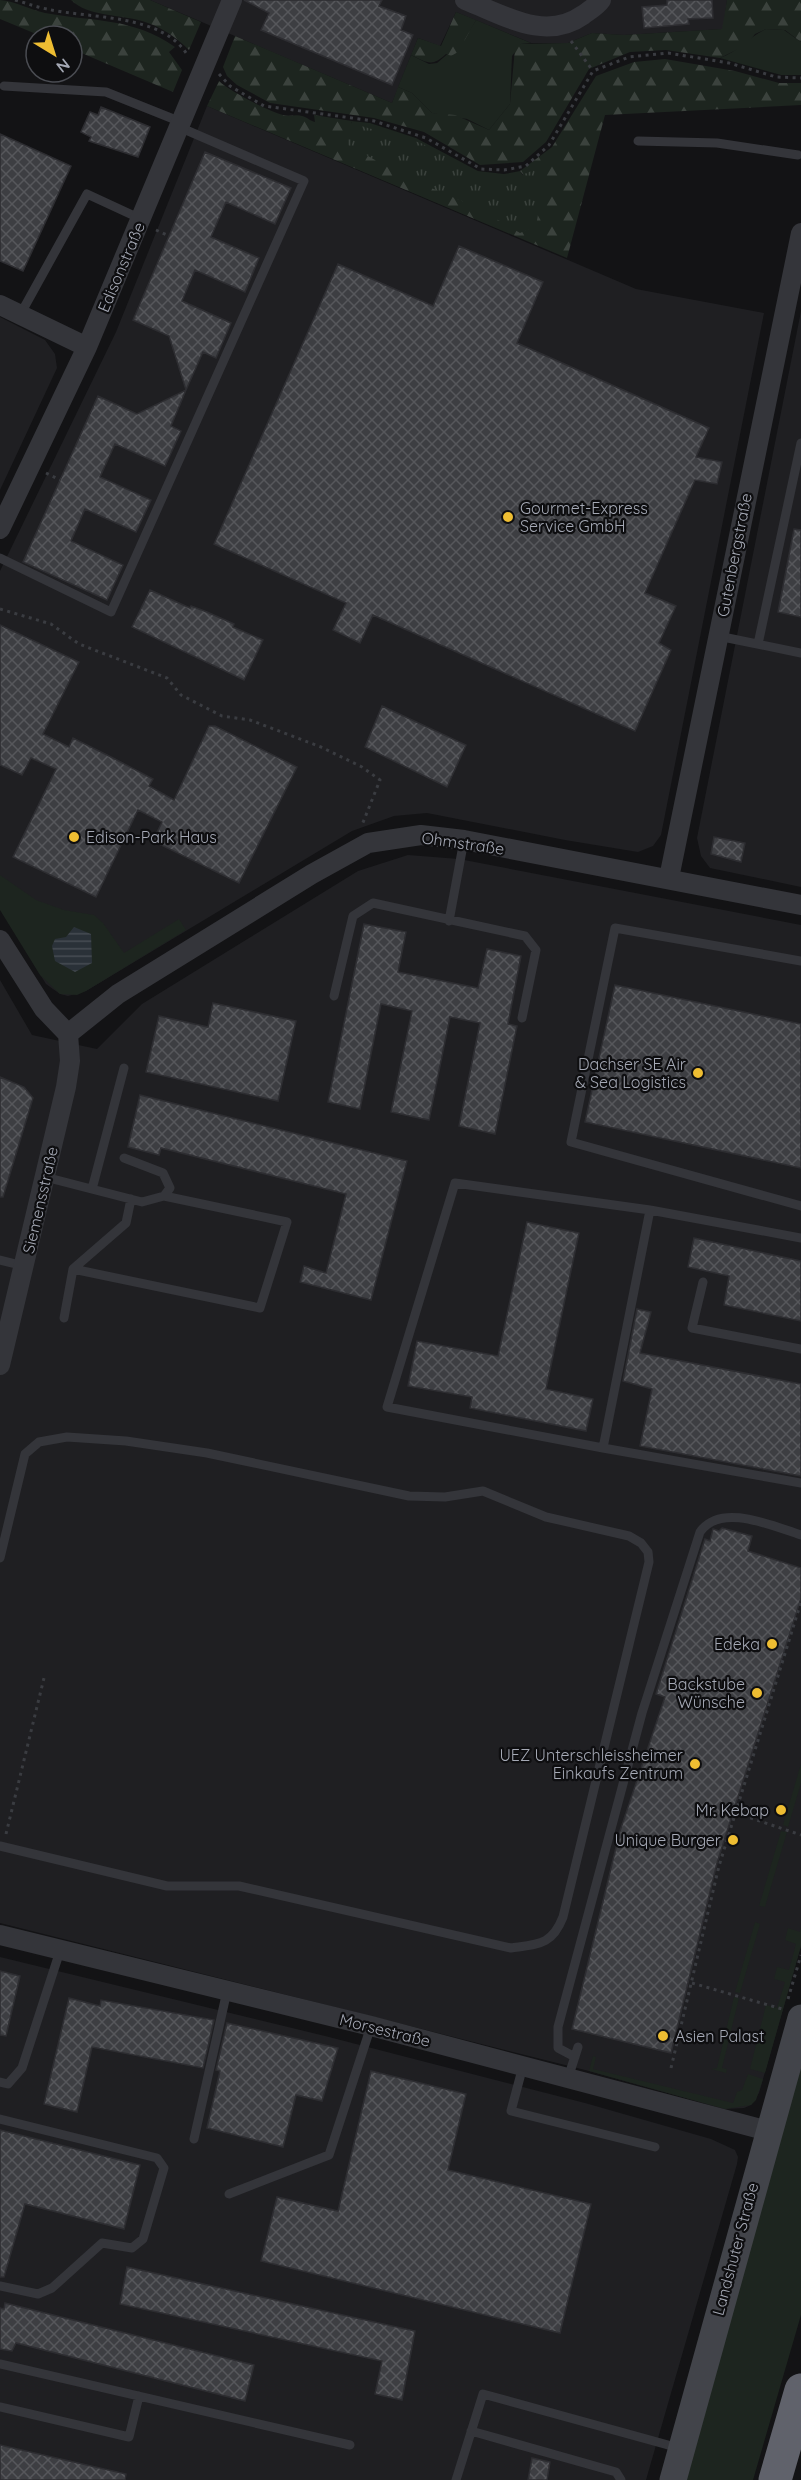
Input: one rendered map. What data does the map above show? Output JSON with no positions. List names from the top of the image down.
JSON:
{
  "streets": {
    "main road": ["Landshuter Straße"],
    "street": [
      "Edisonstraße",
      "Gutenbergstraße",
      "Ohmstraße",
      "Siemensstraße",
      "Morsestraße"
    ]
  },
  "crossings": [
    ["Gutenbergstraße", "Ohmstraße"],
    ["Ohmstraße", "Siemensstraße"],
    ["Morsestraße", "Landshuter Straße"]
  ],
  "places": [
    "Gourmet-Express Service GmbH",
    "Edison-Park Haus",
    "Dachser SE Air & Sea Logistics",
    "Edeka",
    "Backstube Wünsche",
    "UEZ Unterschleissheimer Einkaufs Zentrum",
    "Mr. Kebap",
    "Unique Burger",
    "Asien Palast"
  ],
  "north": "bottom right"
}
